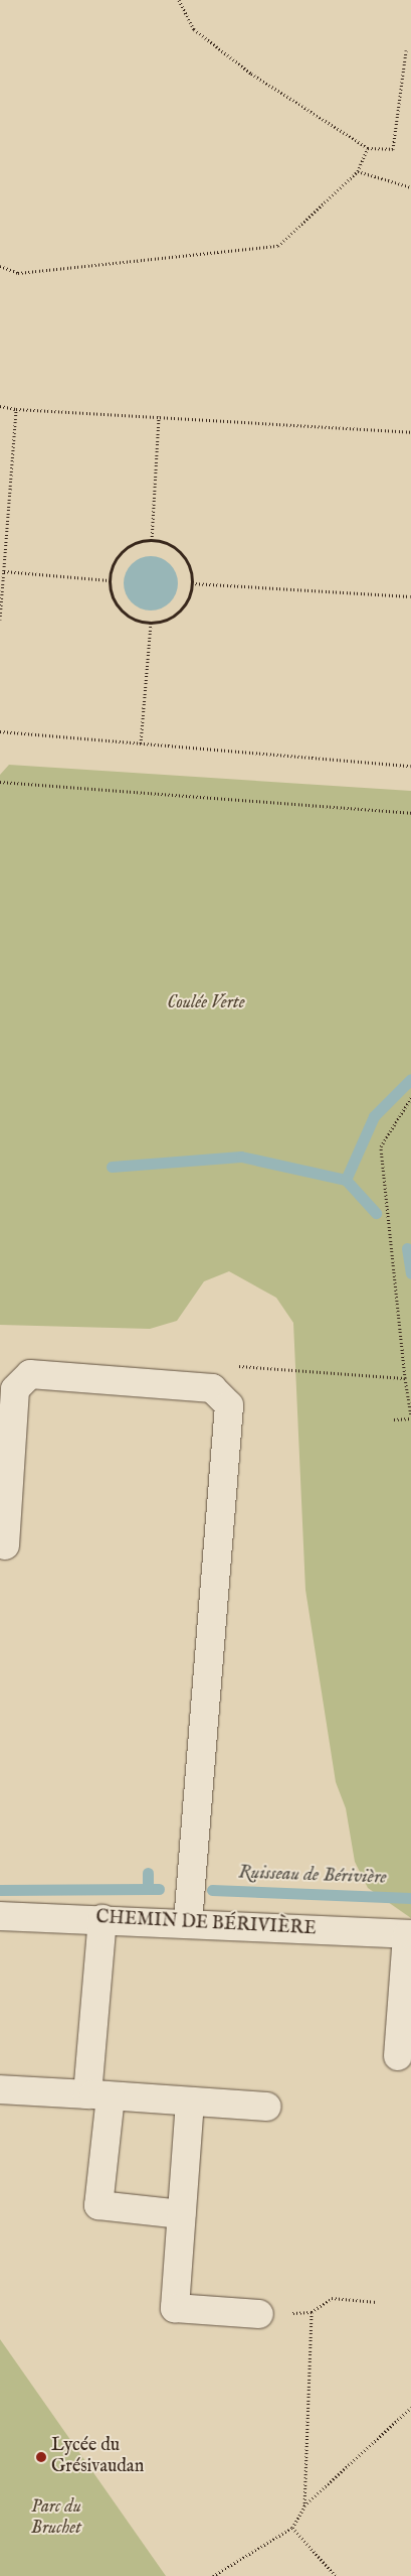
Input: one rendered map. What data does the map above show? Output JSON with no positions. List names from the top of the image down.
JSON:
{
  "streets": {
    "street": ["CHEMIN DE BÉRIVIÈRE"]
  },
  "water": ["Ruisseau de Bérivière"],
  "parks": ["Coulée Verte", "Parc du Bruchet"],
  "places": ["Lycée du Grésivaudan"]
}
